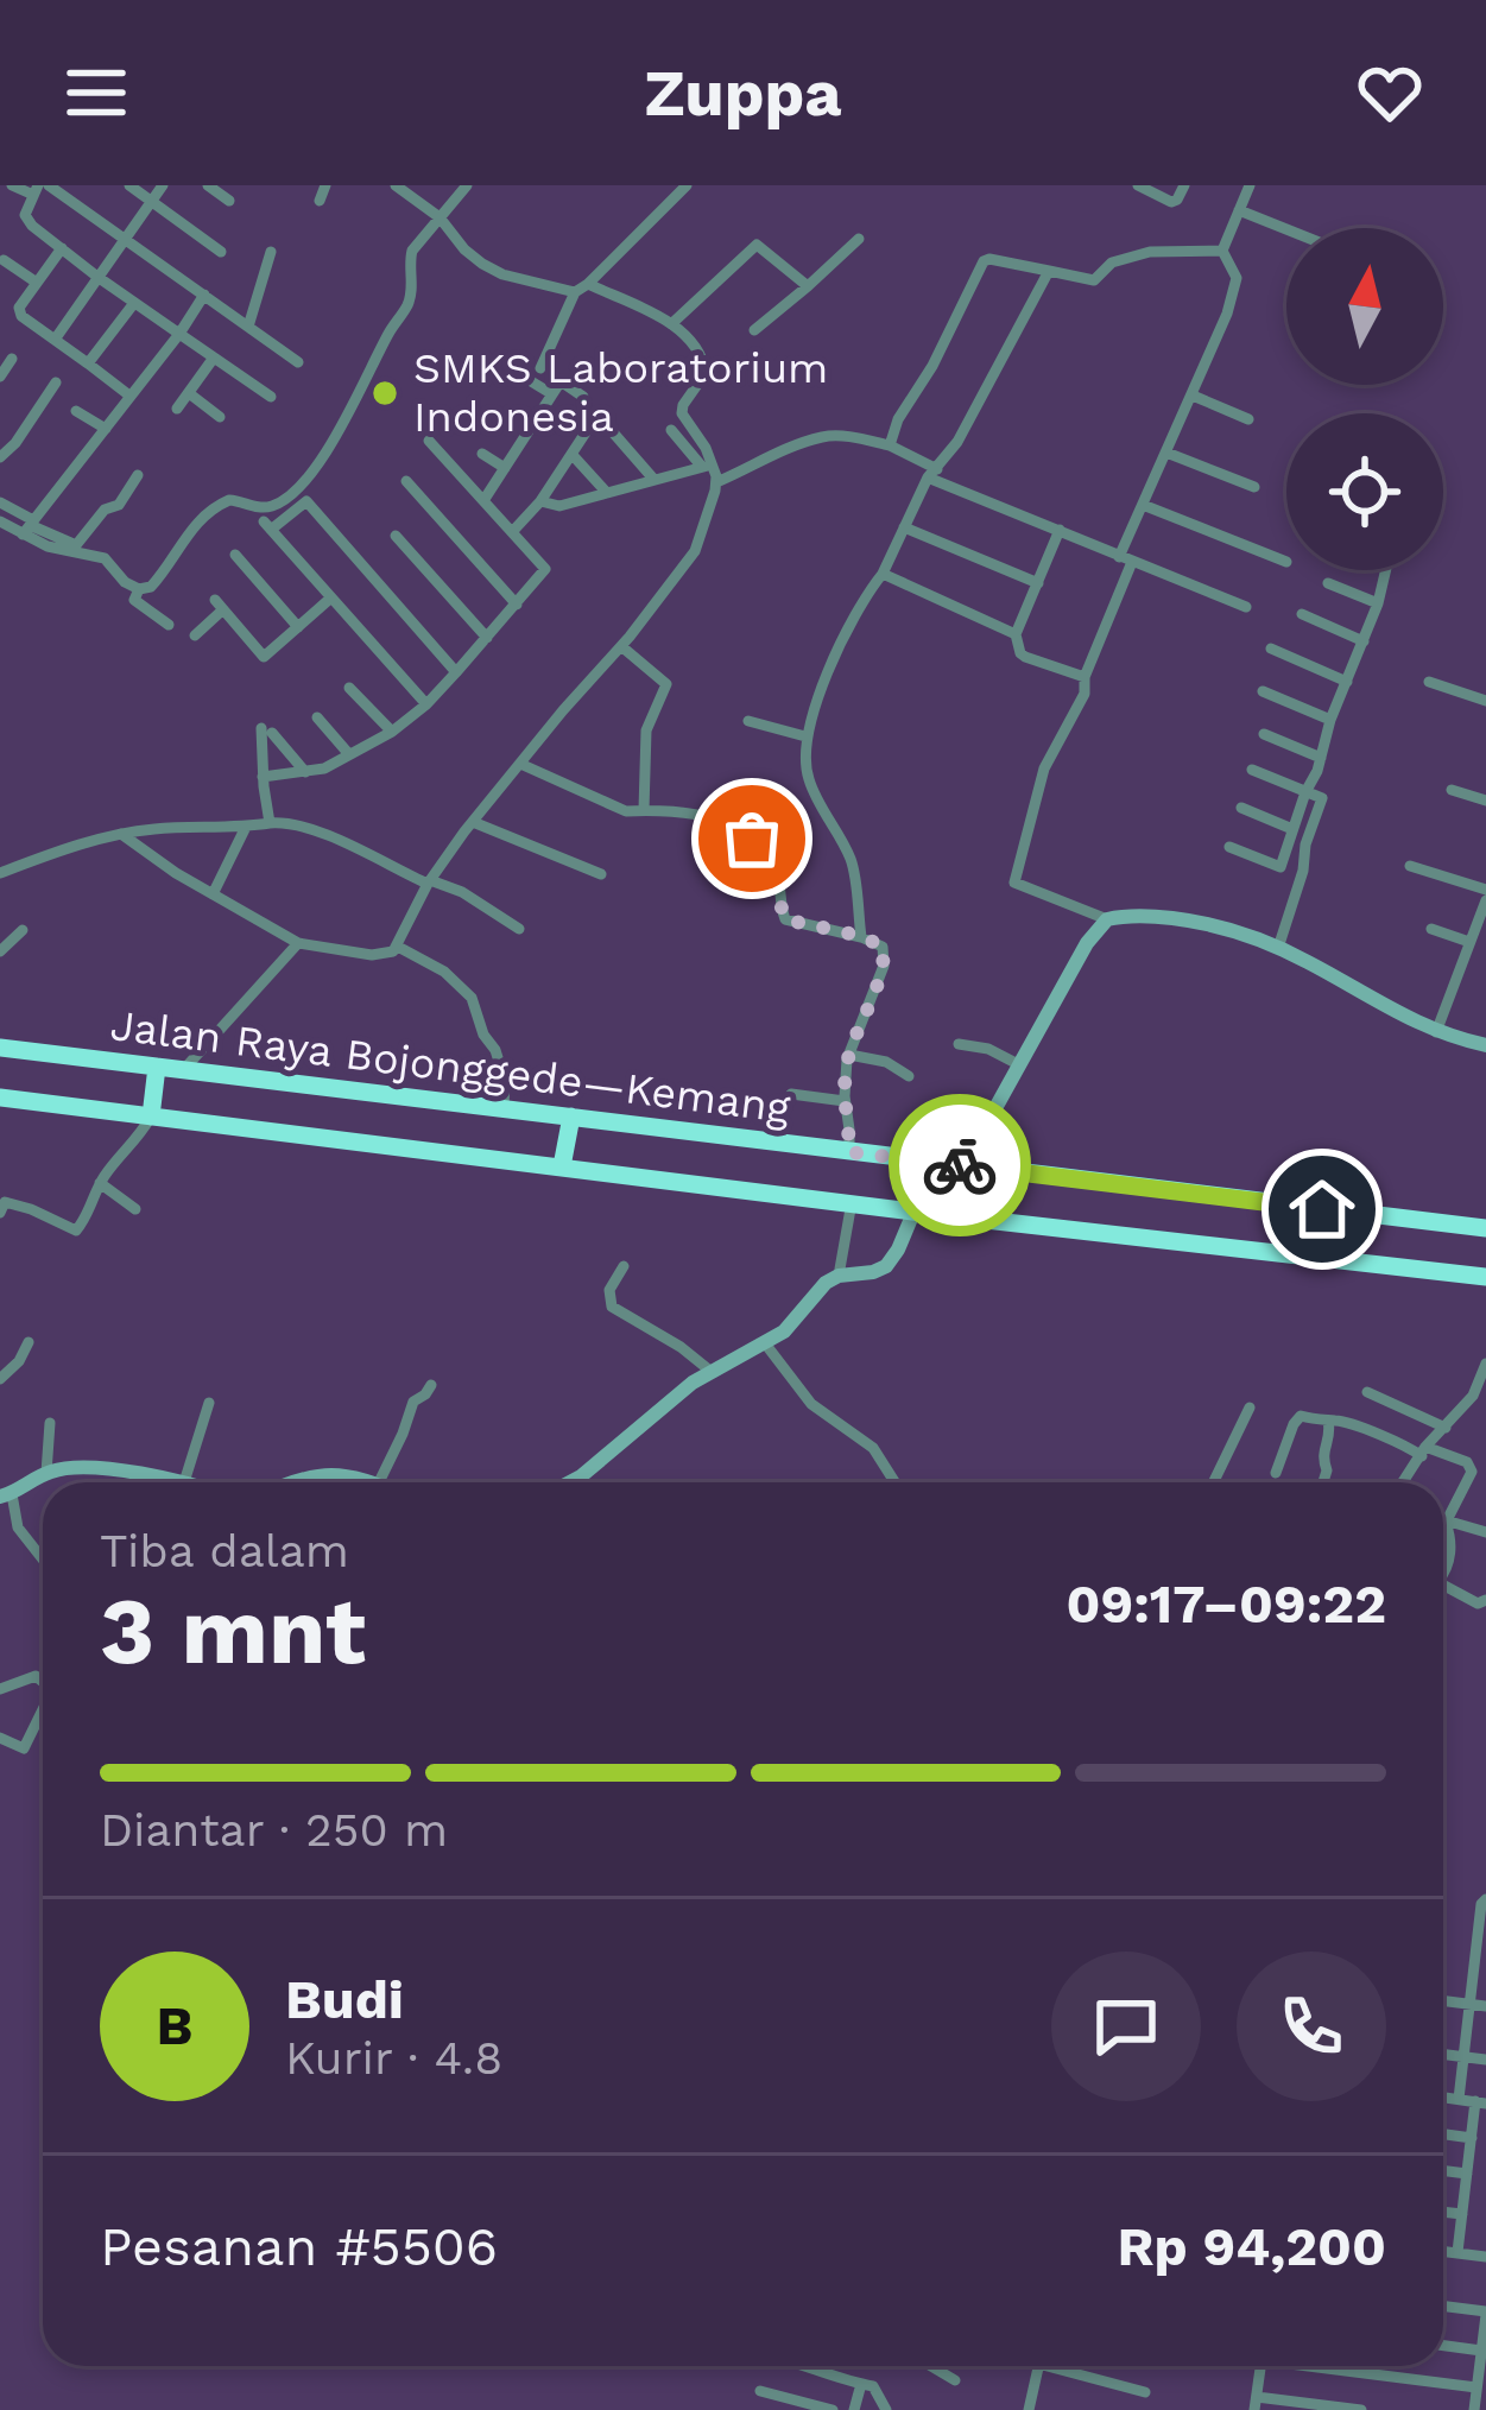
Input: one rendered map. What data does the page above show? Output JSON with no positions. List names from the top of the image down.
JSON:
{
  "streets": {
    "highway": ["Jalan Raya Bojonggede—Kemang"]
  },
  "places": ["SMKS Laboratorium Indonesia"],
  "north": "top",
  "page": {
    "header": "Zuppa",
    "heading": ["3 mnt", "Tiba dalam", "09:17–09:22"],
    "panel": [
      "Budi",
      "Kurir · 4.8",
      "Pesanan #5506",
      "Rp 94,200"
    ],
    "bar": "Diantar · 250 m",
    "round": "B"
  }
}
